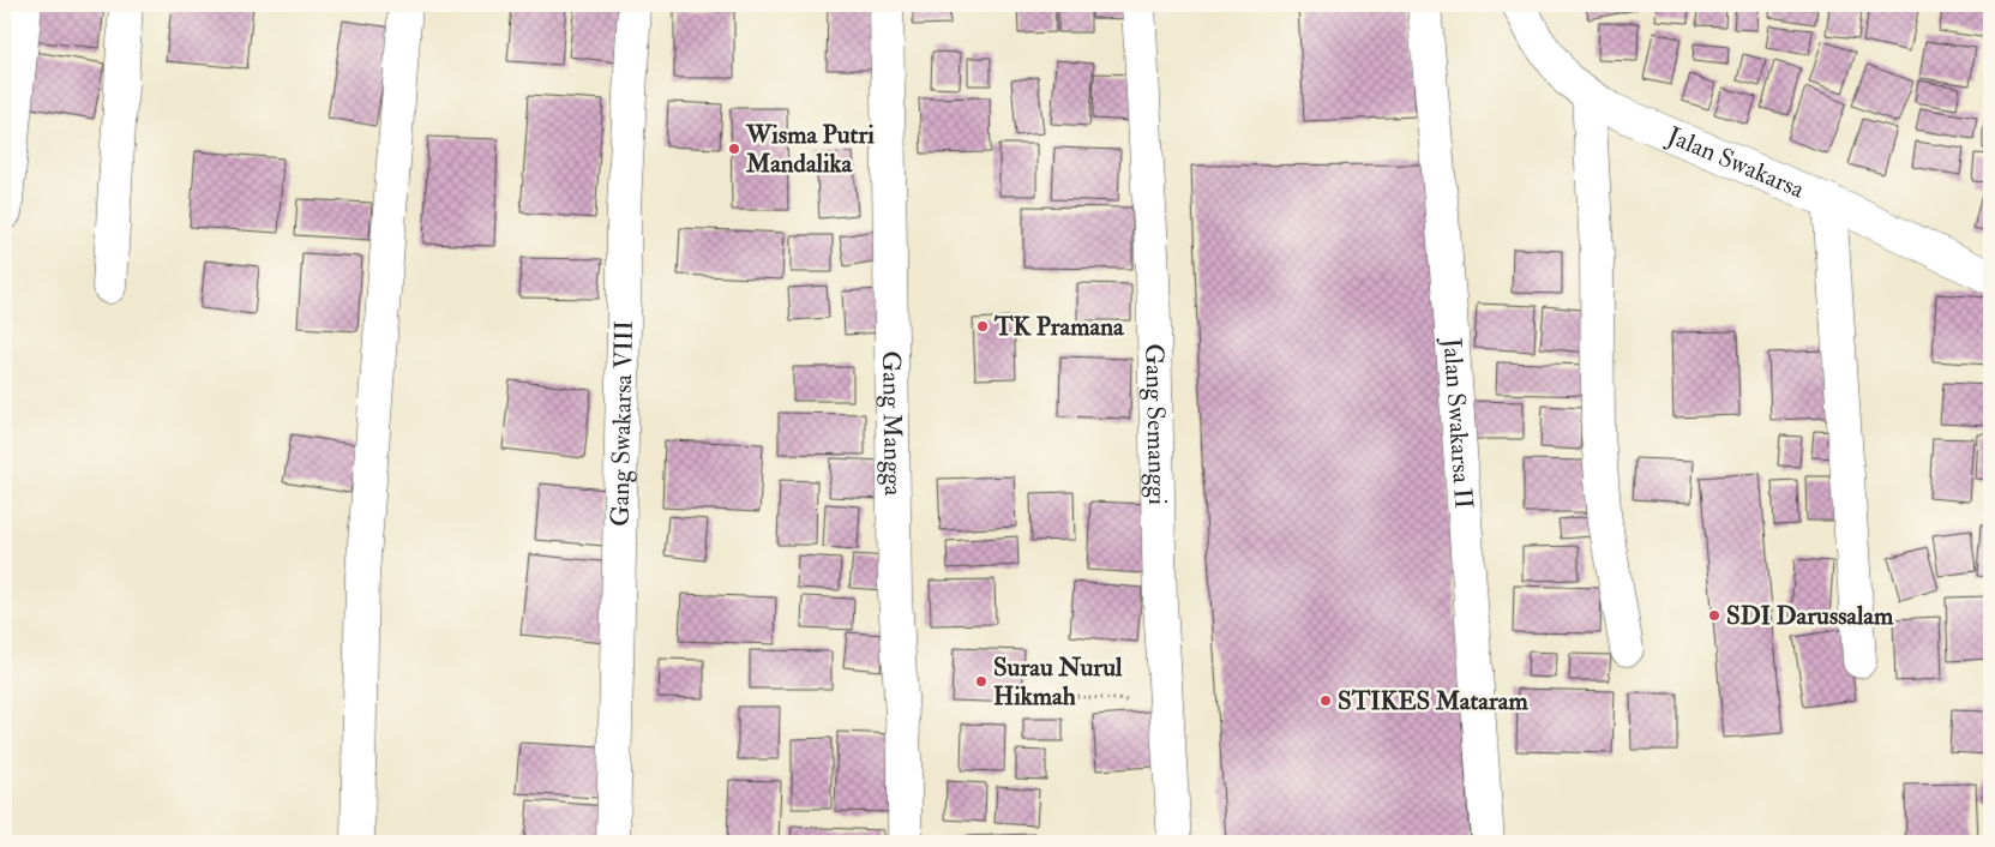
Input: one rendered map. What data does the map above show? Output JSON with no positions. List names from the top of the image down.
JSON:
{
  "streets": {
    "street": [
      "Jalan Swakarsa",
      "Gang Swakarsa VIII",
      "Gang Mangga",
      "Gang Semanggi",
      "Jalan Swakarsa II"
    ]
  },
  "places": [
    "Wisma Putri Mandalika",
    "TK Pramana",
    "SDI Darussalam",
    "Surau Nurul Hikmah",
    "STIKES Mataram"
  ]
}
